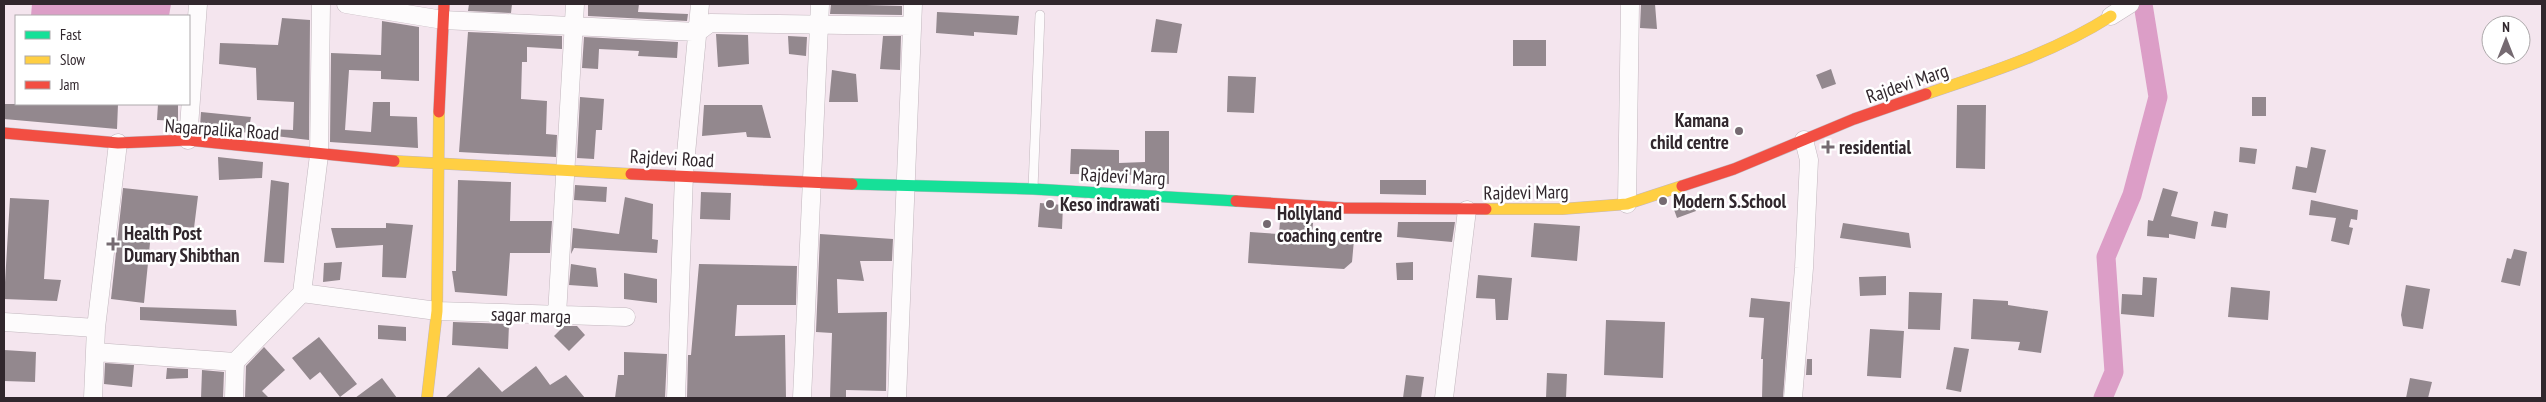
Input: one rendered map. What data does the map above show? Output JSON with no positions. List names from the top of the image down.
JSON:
{
  "streets": {
    "main road": ["Rajdevi Marg", "Nagarpalika Road", "Rajdevi Road"],
    "street": ["sagar marga"]
  },
  "crossings": [
    ["Rajdevi Marg", "Rajdevi Road"],
    ["Nagarpalika Road", "Rajdevi Road"]
  ],
  "places": {
    "other": [
      "Kamana child centre",
      "Modern S.School",
      "Keso indrawati",
      "Hollyland coaching centre"
    ],
    "health": ["residential", "Health Post Dumary Shibthan"]
  },
  "legend": ["Fast", "Slow", "Jam"],
  "north": "top"
}
